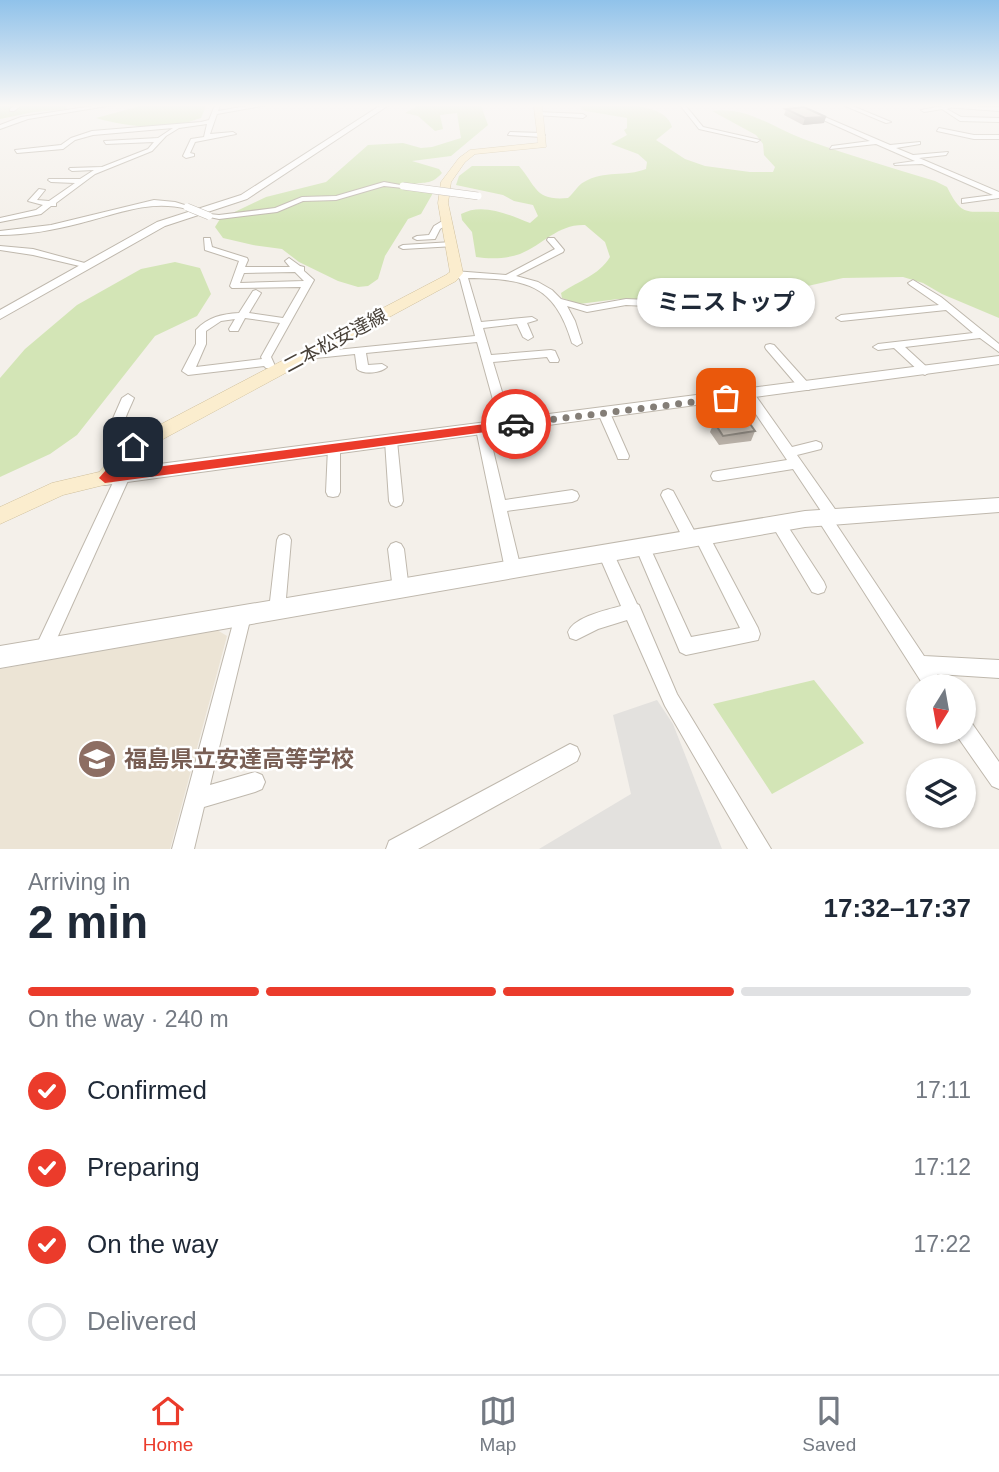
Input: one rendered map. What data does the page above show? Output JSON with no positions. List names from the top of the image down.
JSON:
{
  "streets": {
    "main road": ["二本松安達線"]
  },
  "places": {
    "other": ["ミニストップ"],
    "school or university": ["福島県立安達高等学校"]
  },
  "north": "bottom",
  "page": {
    "bubble": "ミニストップ",
    "heading": ["2 min", "Arriving in", "17:32–17:37"],
    "bar": "On the way · 240 m",
    "list": [
      ["Confirmed", "17:11"],
      ["Preparing", "17:12"],
      ["On the way", "17:22"],
      "Delivered"
    ],
    "tabs": ["Home", "Map", "Saved"]
  }
}
